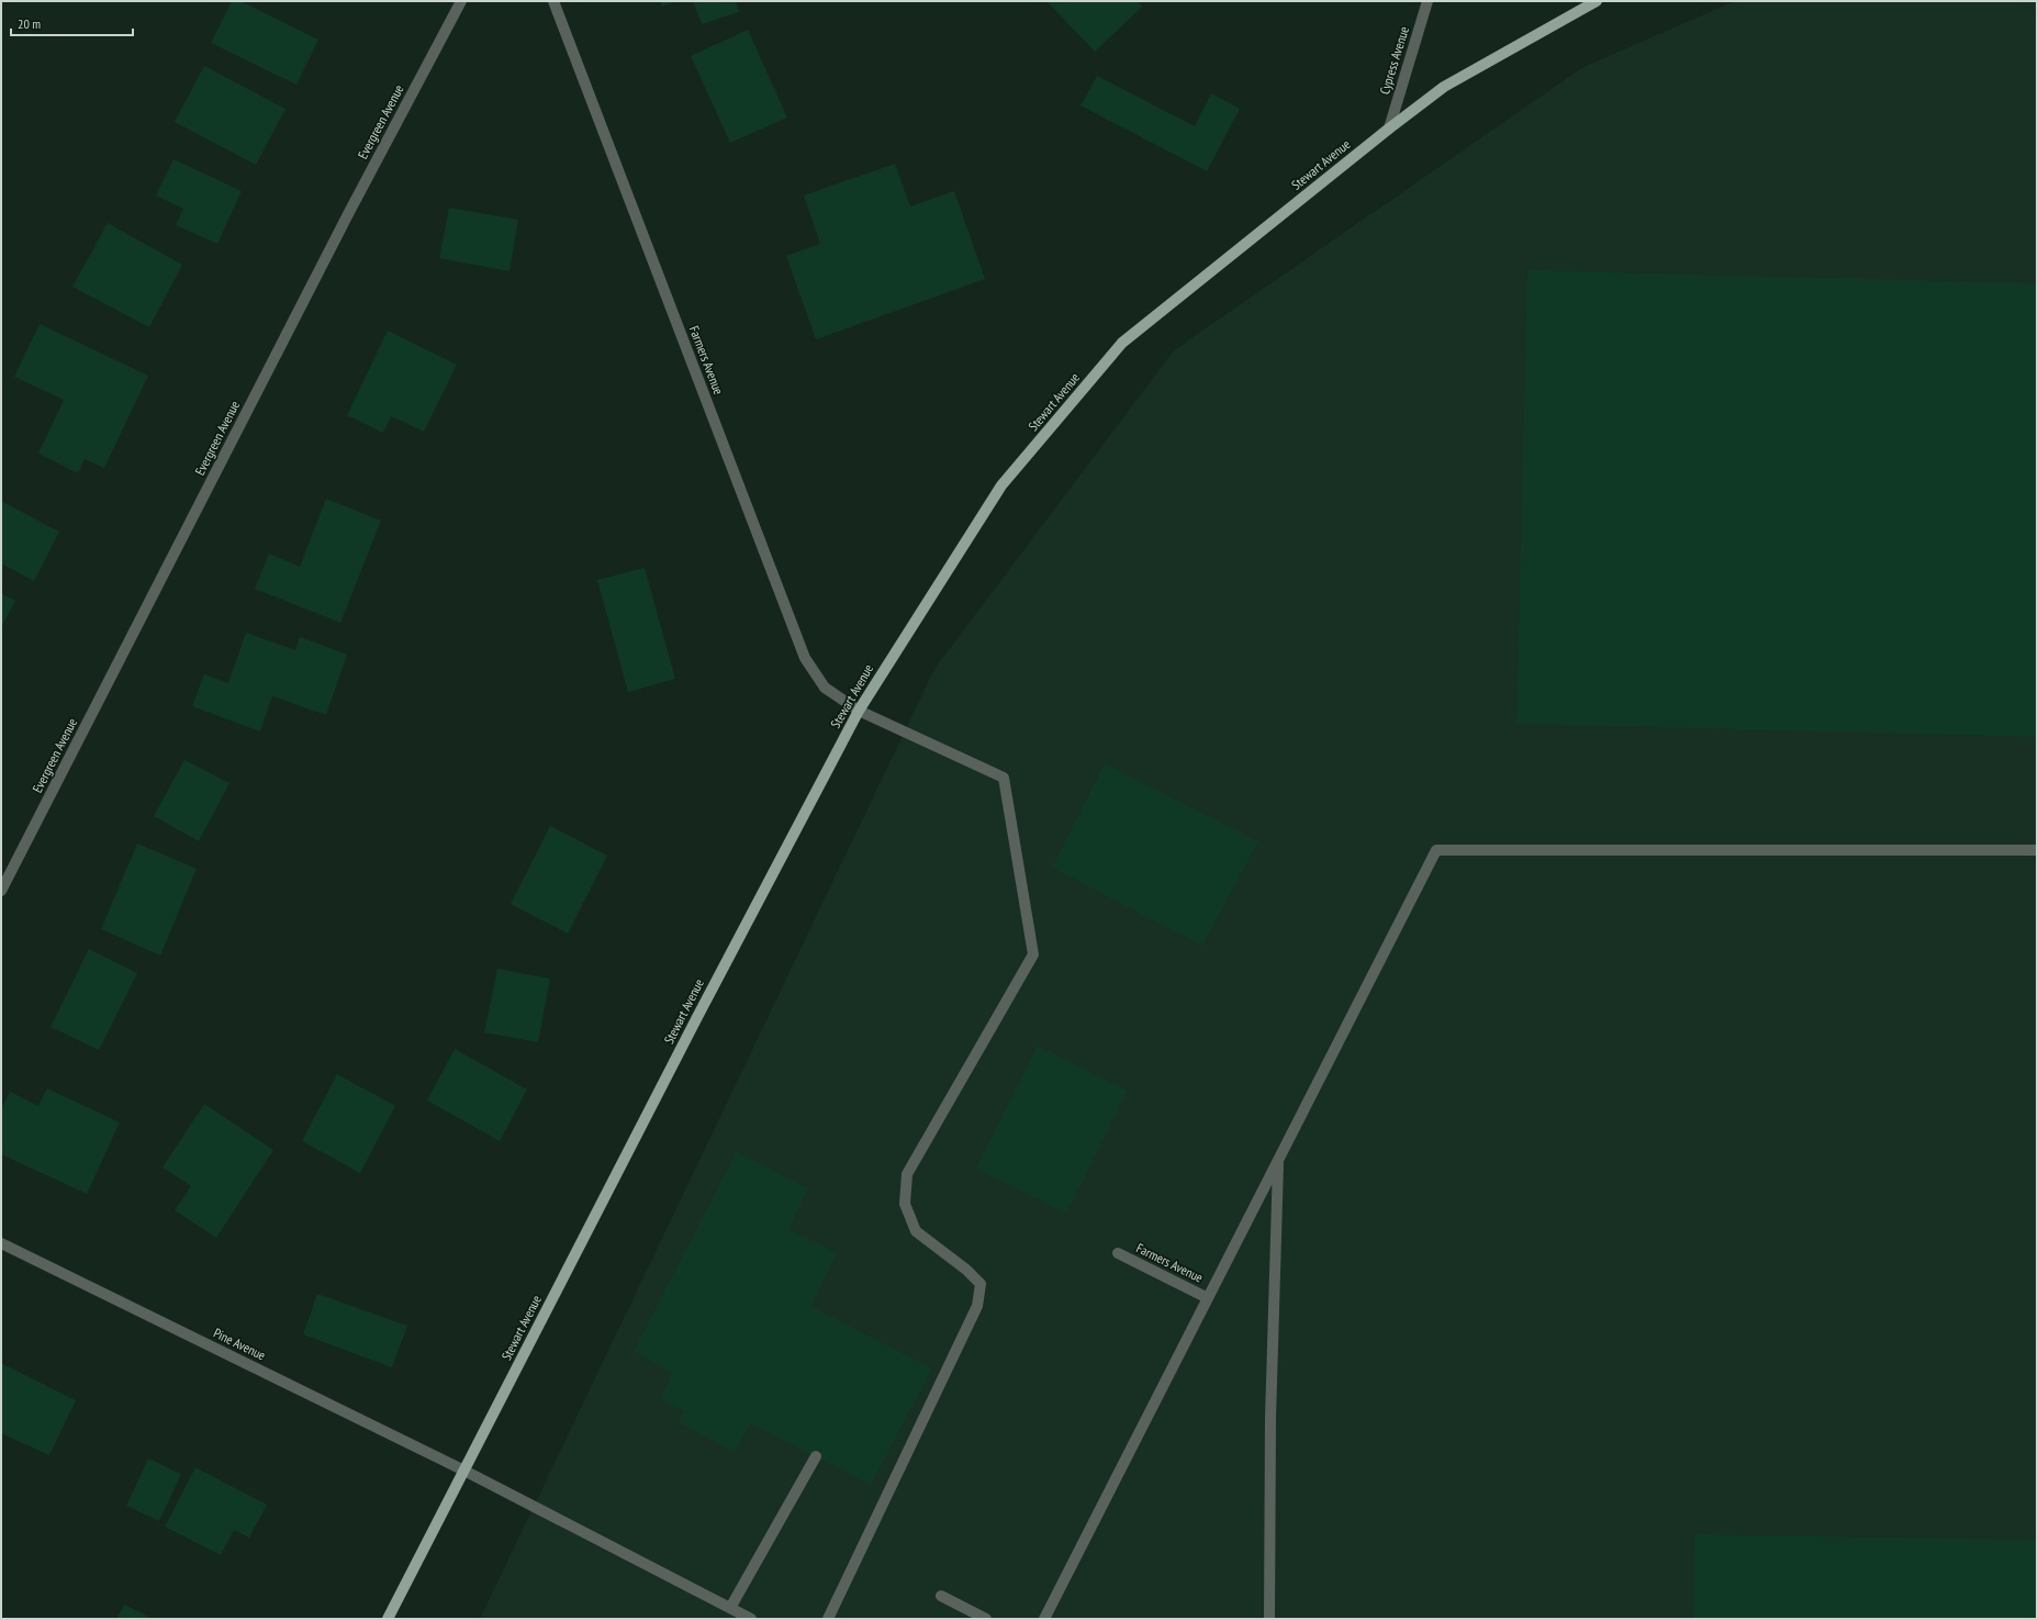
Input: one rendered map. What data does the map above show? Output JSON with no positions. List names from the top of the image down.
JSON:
{
  "streets": {
    "main road": ["Stewart Avenue"],
    "street": [
      "Cypress Avenue",
      "Evergreen Avenue",
      "Farmers Avenue",
      "Pine Avenue"
    ]
  },
  "crossings": [
    ["Cypress Avenue", "Stewart Avenue"],
    ["Stewart Avenue", "Farmers Avenue"],
    ["Stewart Avenue", "Pine Avenue"]
  ],
  "scale_bar": "20 m"
}
